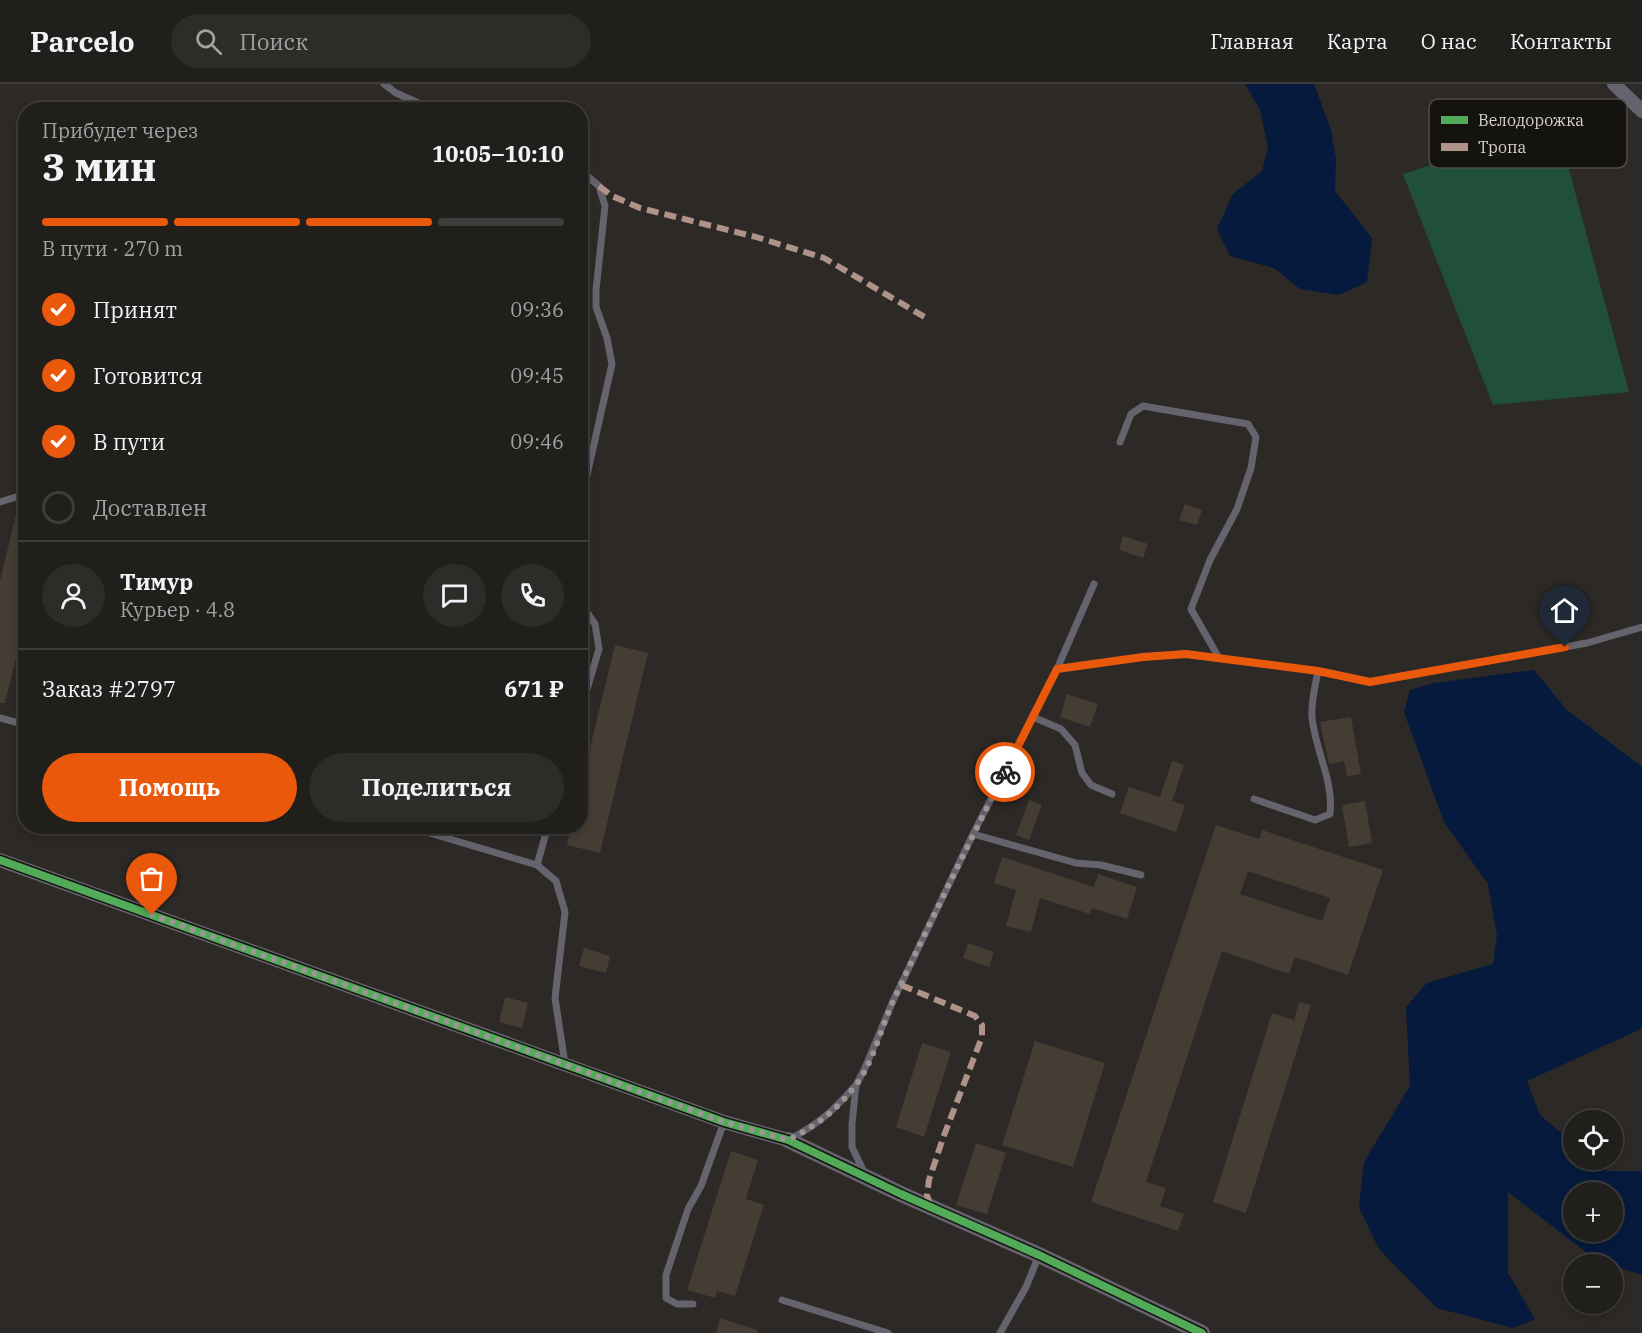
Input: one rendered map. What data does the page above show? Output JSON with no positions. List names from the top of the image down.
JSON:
{
  "legend": ["Велодорожка", "Тропа"],
  "page": {
    "header": "Parcelo",
    "search": "Поиск",
    "nav": [
      "Главная",
      "Карта",
      "О нас",
      "Контакты"
    ],
    "heading": ["3 мин", "Прибудет через", "10:05–10:10"],
    "panel": [
      "Тимур",
      "Курьер · 4.8",
      "Заказ #2797",
      "671 ₽"
    ],
    "bar": "В пути · 270 m",
    "list": [
      ["Принят", "09:36"],
      ["Готовится", "09:45"],
      ["В пути", "09:46"],
      "Доставлен"
    ],
    "buttons": ["Помощь", "Поделиться"],
    "map_buttons": ["+", "−"]
  }
}
